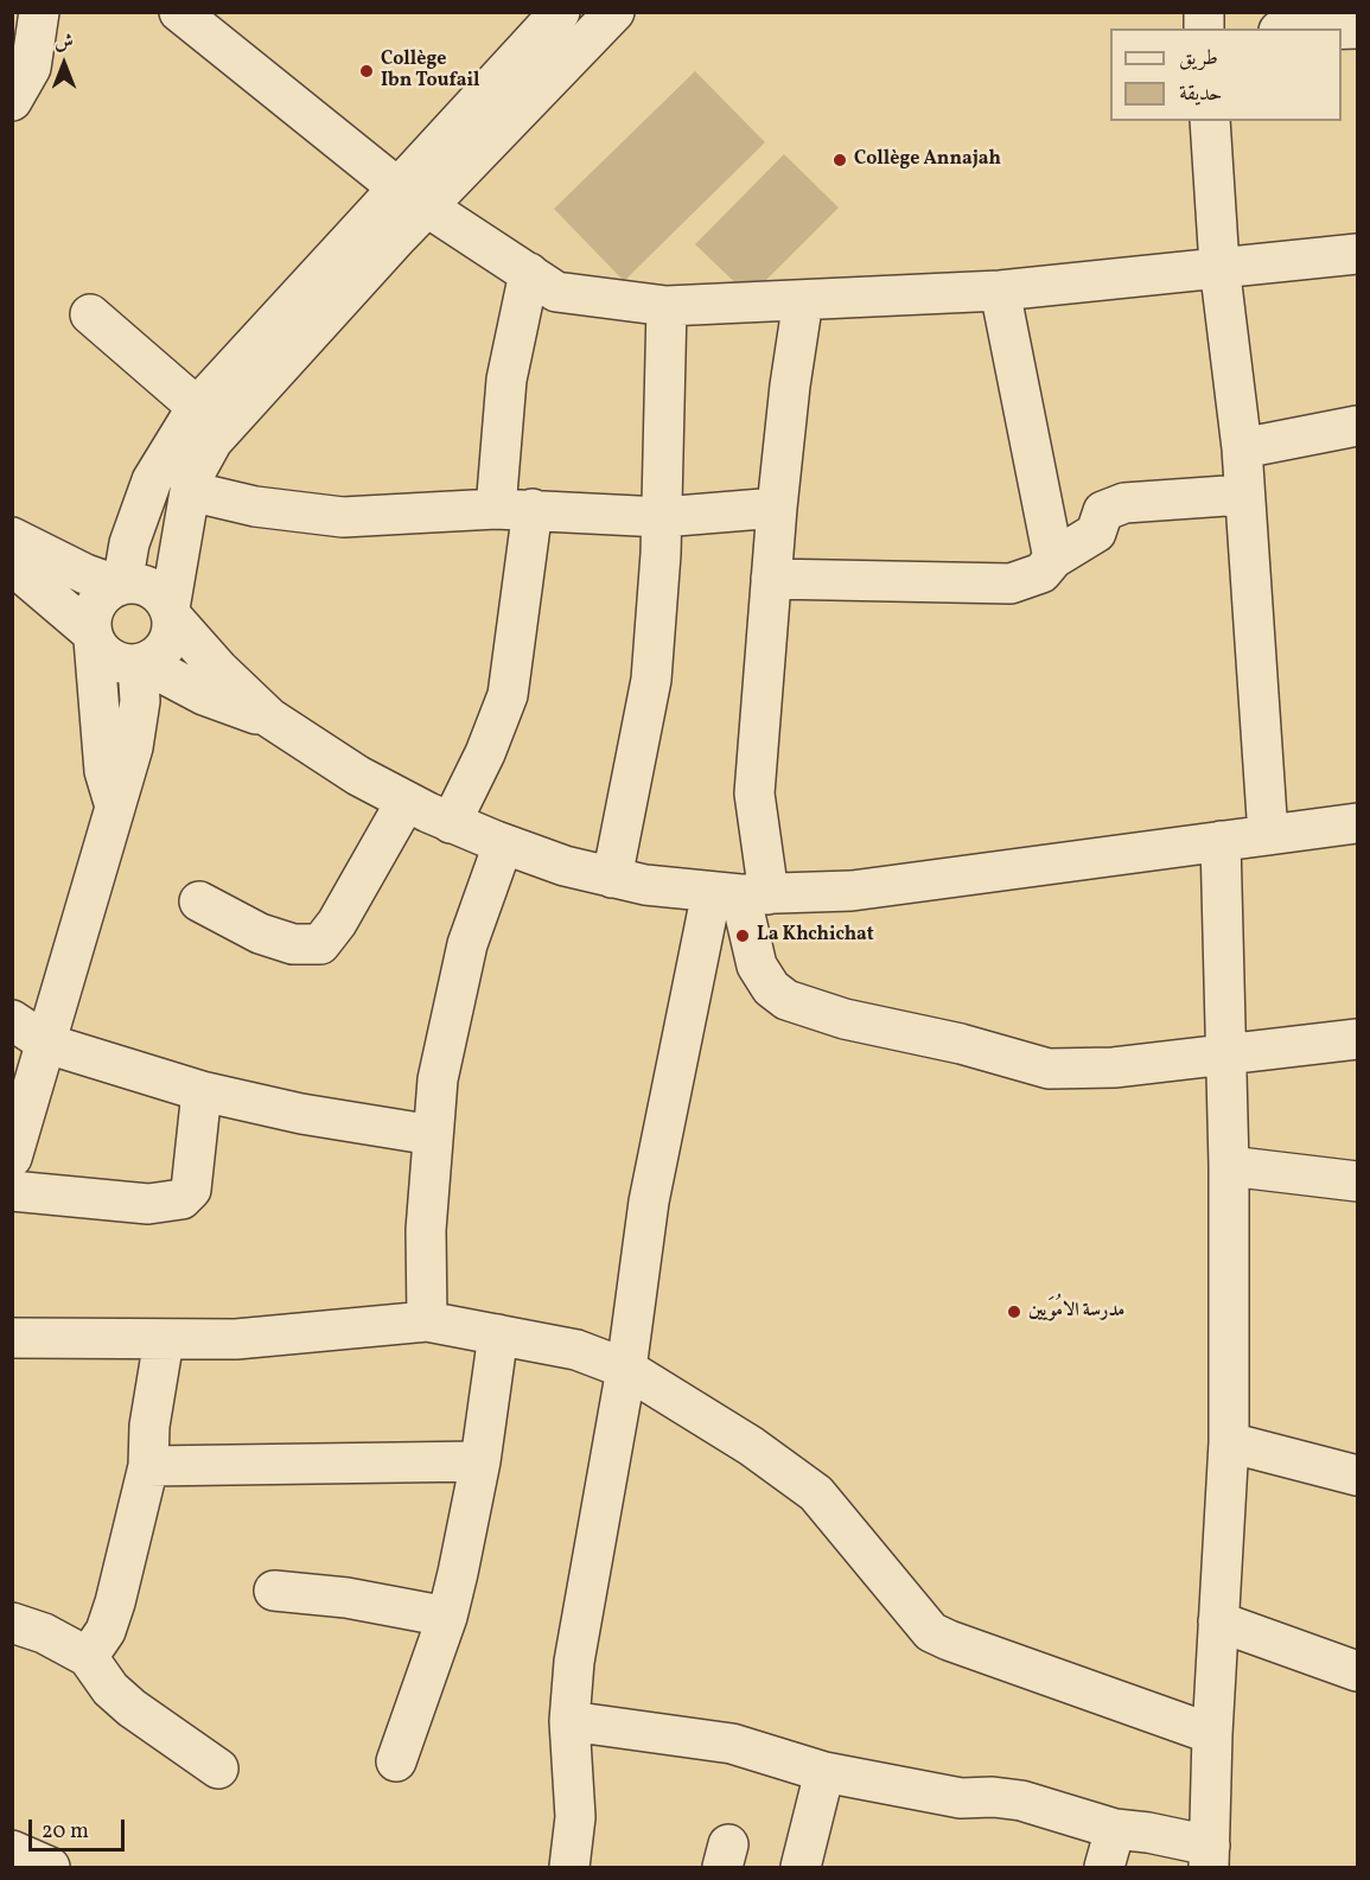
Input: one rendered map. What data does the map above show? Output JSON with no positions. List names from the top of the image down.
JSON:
{
  "places": [
    "Collège Ibn Toufail",
    "Collège Annajah",
    "La Khchichat",
    "مدرسة الامُوَيين"
  ],
  "legend": ["طريق", "حديقة"],
  "scale_bar": "20 m",
  "north": "top"
}
